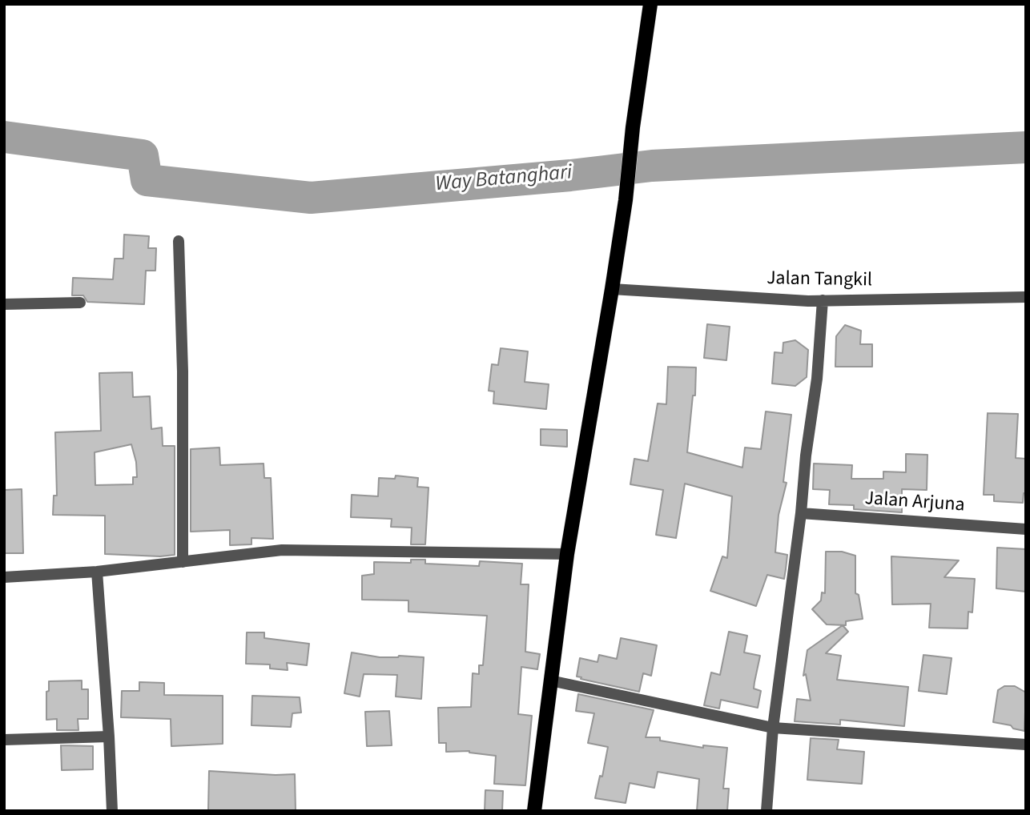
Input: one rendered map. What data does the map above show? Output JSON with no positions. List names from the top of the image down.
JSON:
{
  "streets": {
    "street": ["Jalan Tangkil", "Jalan Arjuna"]
  },
  "water": ["Way Batanghari"]
}
